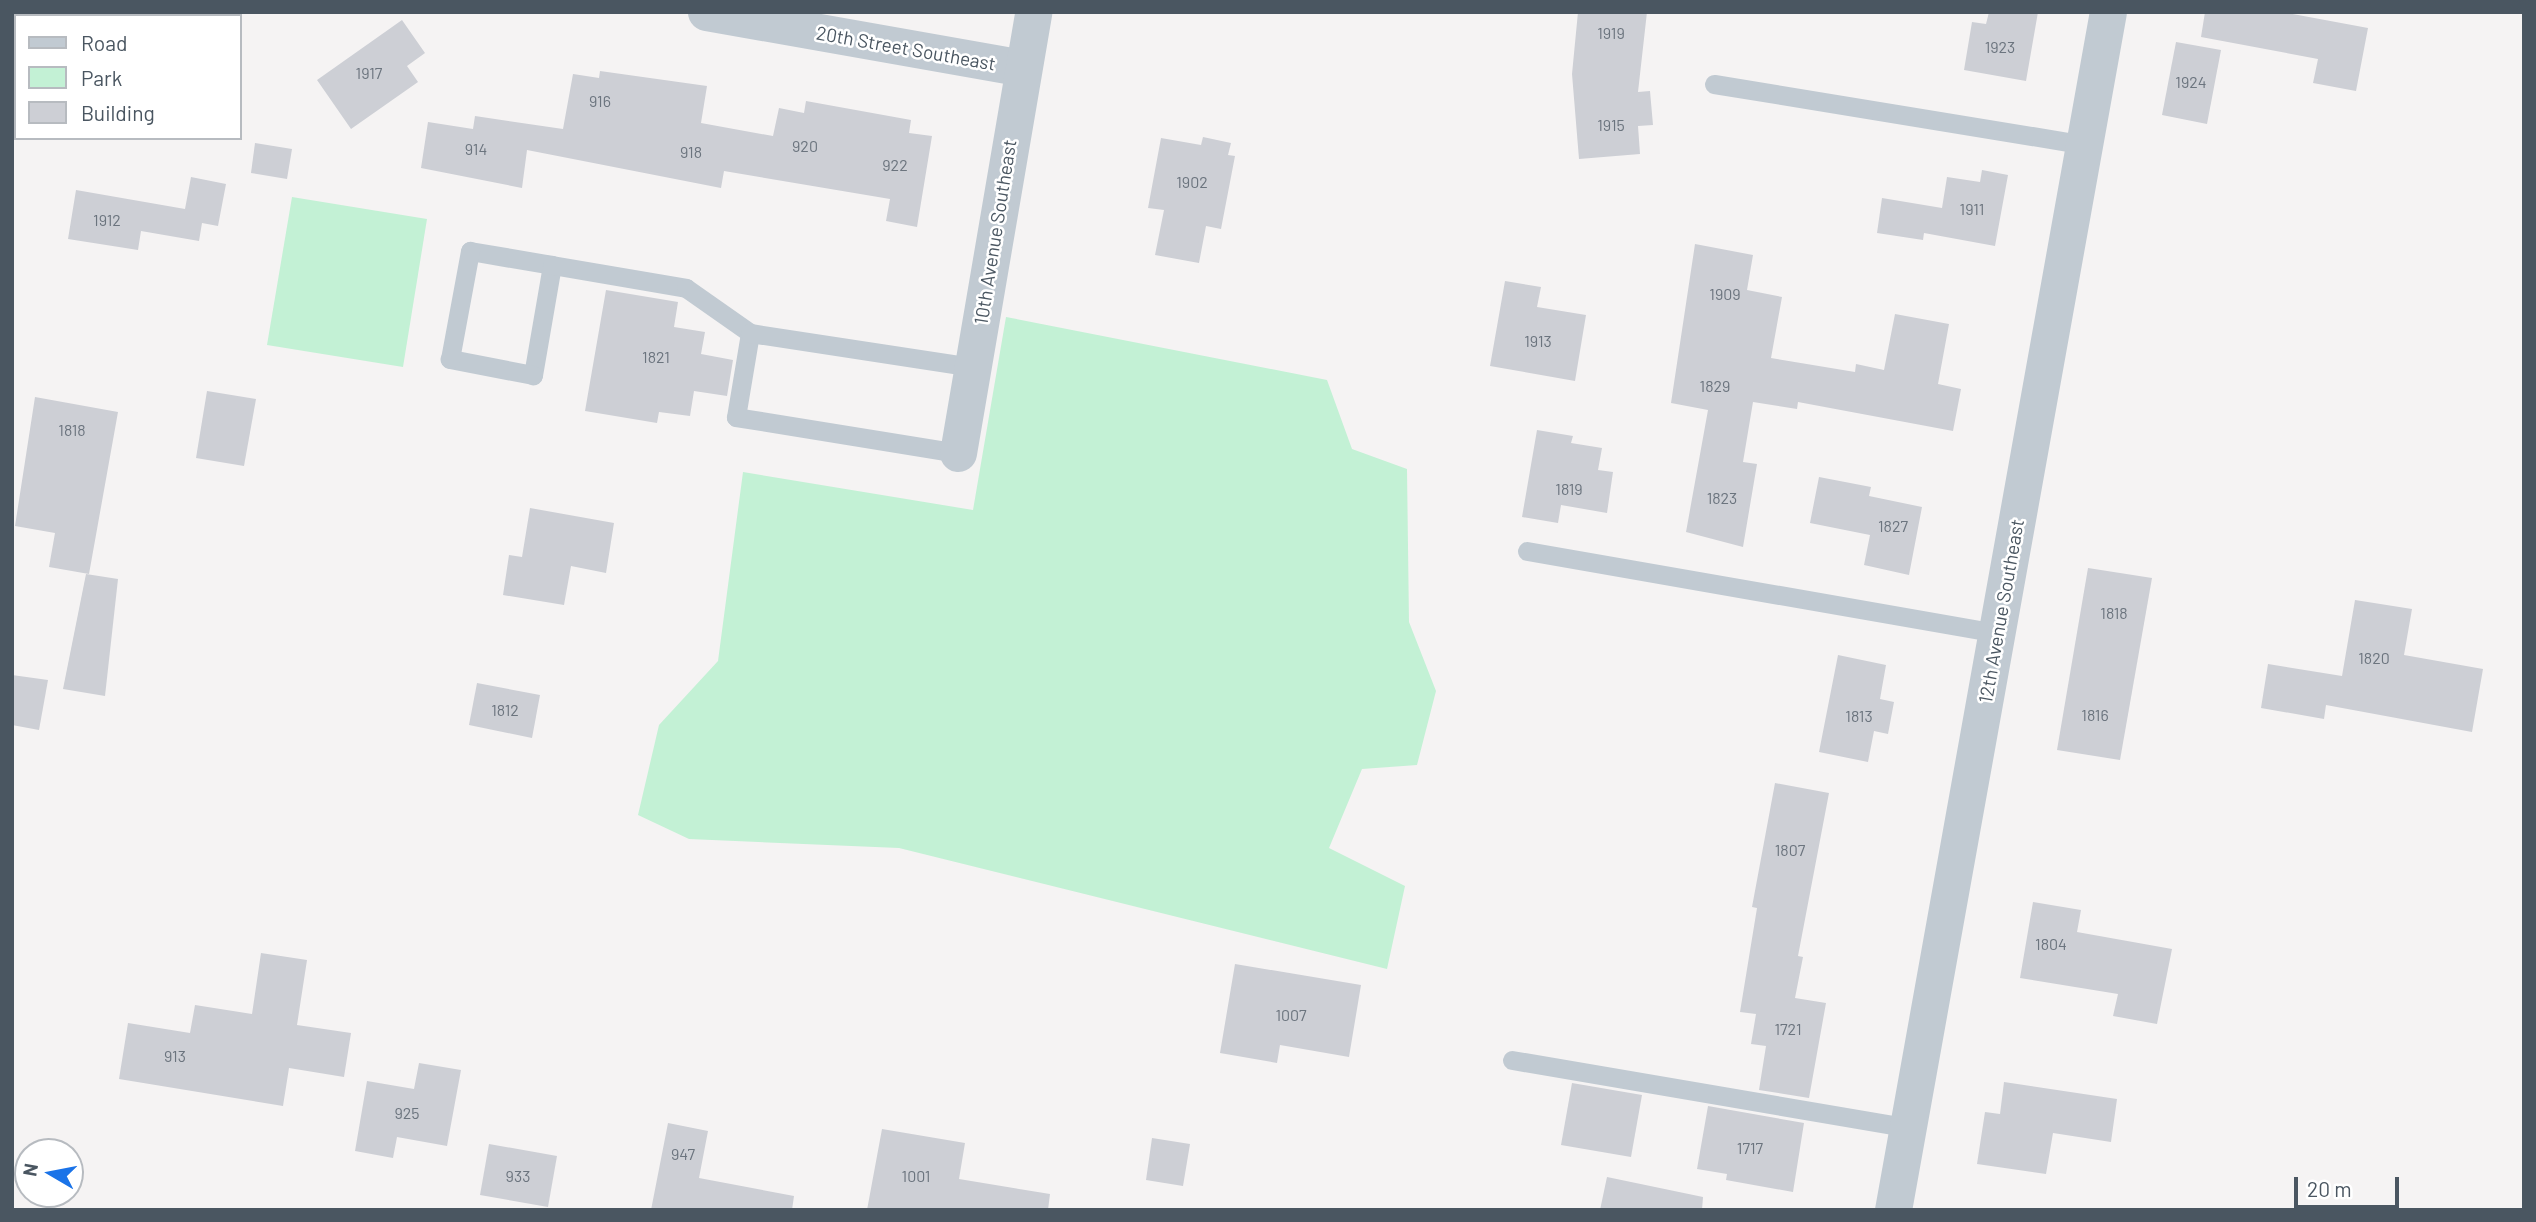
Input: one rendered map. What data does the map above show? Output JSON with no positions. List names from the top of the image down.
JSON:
{
  "streets": {
    "street": ["20th Street Southeast", "10th Avenue Southeast", "12th Avenue Southeast"]
  },
  "crossings": [
    ["20th Street Southeast", "10th Avenue Southeast"]
  ],
  "house_numbers": [
    "1919",
    "1923",
    "1917",
    "1924",
    "916",
    "1915",
    "920",
    "914",
    "918",
    "922",
    "1902",
    "1911",
    "1912",
    "1909",
    "1913",
    "1821",
    "1829",
    "1818",
    "1819",
    "1823",
    "1827",
    "1818",
    "1820",
    "1812",
    "1816",
    "1813",
    "1807",
    "1804",
    "1007",
    "1721",
    "913",
    "925",
    "1717",
    "947",
    "933",
    "1001"
  ],
  "legend": ["Road", "Park", "Building"],
  "scale_bar": "20 m",
  "north": "left"
}
